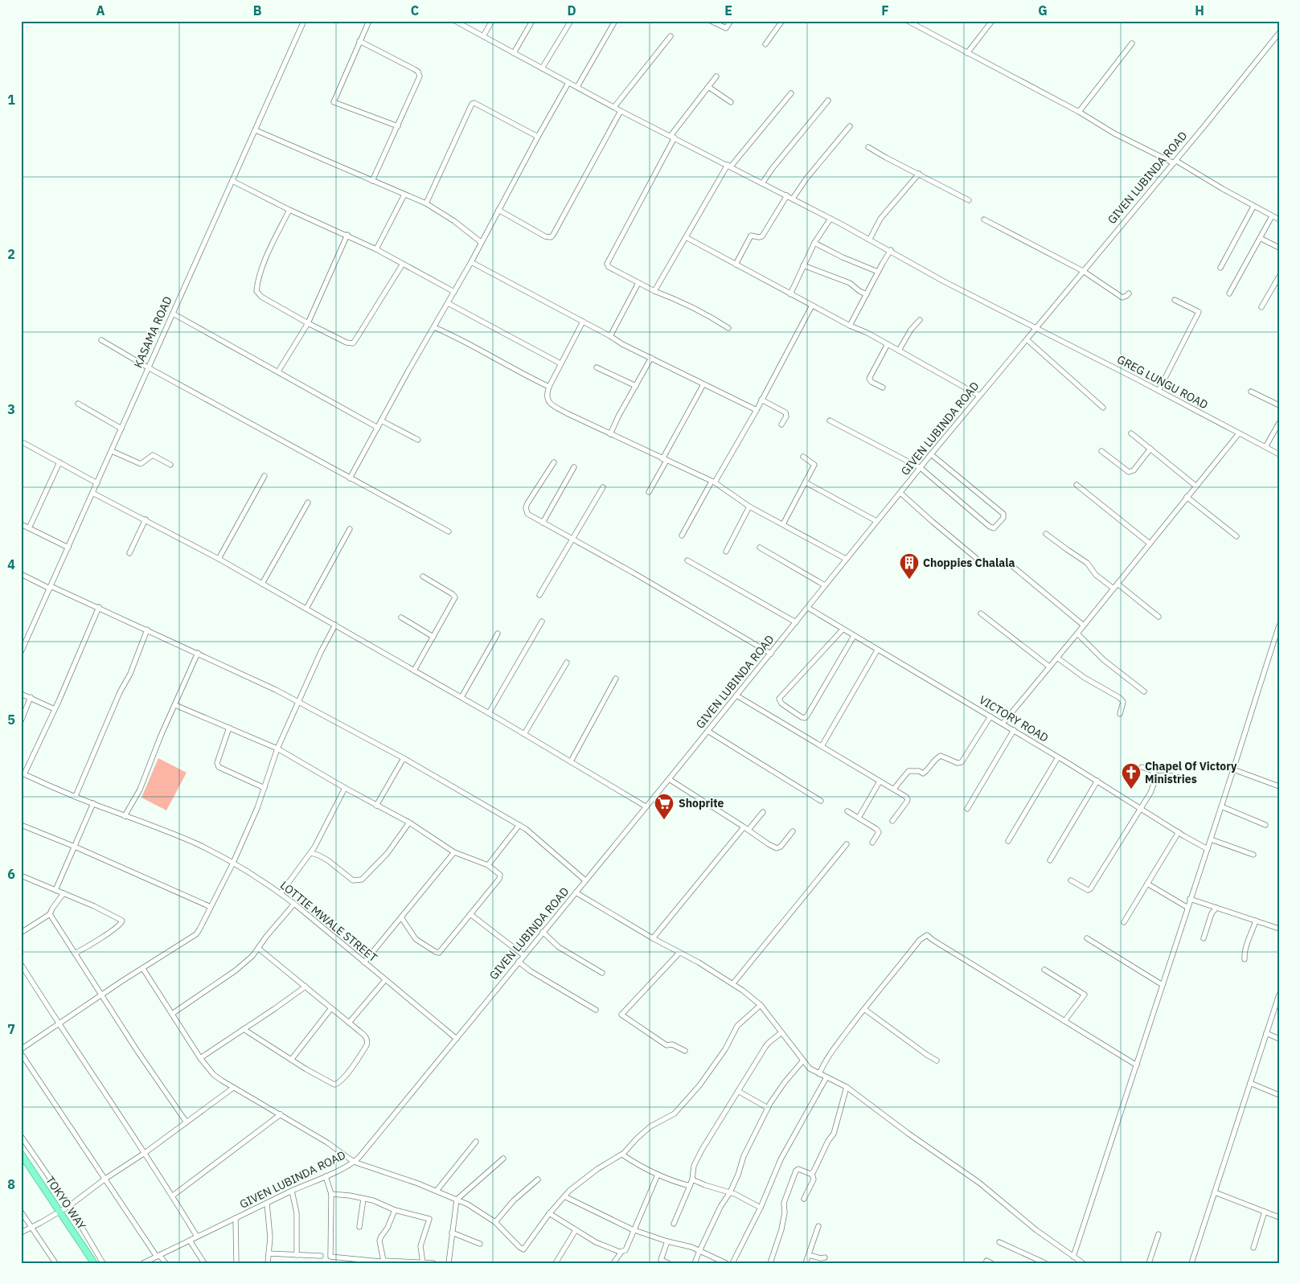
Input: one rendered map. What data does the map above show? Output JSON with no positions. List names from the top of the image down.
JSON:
{
  "streets": {
    "main road": ["TOKYO WAY"],
    "street": [
      "GIVEN LUBINDA ROAD",
      "KASAMA ROAD",
      "GREG LUNGU ROAD",
      "VICTORY ROAD",
      "LOTTIE MWALE STREET"
    ]
  },
  "crossings": [
    ["GIVEN LUBINDA ROAD", "GREG LUNGU ROAD"],
    ["GIVEN LUBINDA ROAD", "VICTORY ROAD"],
    ["GIVEN LUBINDA ROAD", "LOTTIE MWALE STREET"]
  ],
  "places": {
    "building": ["Choppies Chalala"],
    "church": ["Chapel Of Victory Ministries"],
    "supermarket": ["Shoprite"]
  },
  "grid": {
    "columns": [
      "A",
      "B",
      "C",
      "D",
      "E",
      "F",
      "G",
      "H"
    ],
    "rows": [
      "1",
      "2",
      "3",
      "4",
      "5",
      "6",
      "7",
      "8"
    ]
  }
}
